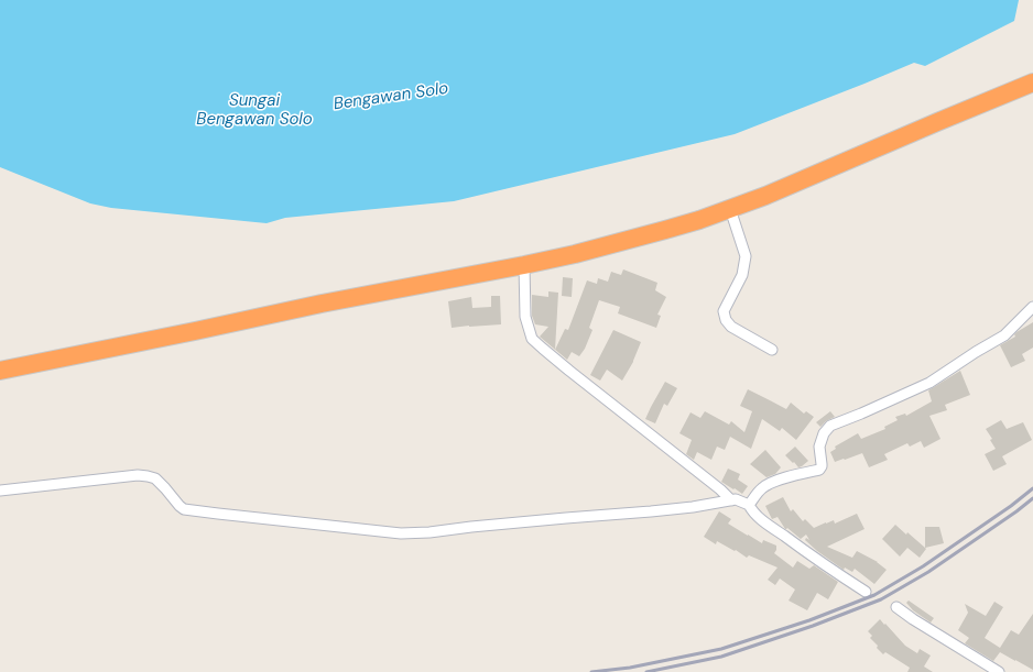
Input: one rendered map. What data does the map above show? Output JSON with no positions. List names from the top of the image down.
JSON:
{
  "water": ["Bengawan Solo", "Sungai Bengawan Solo"]
}
